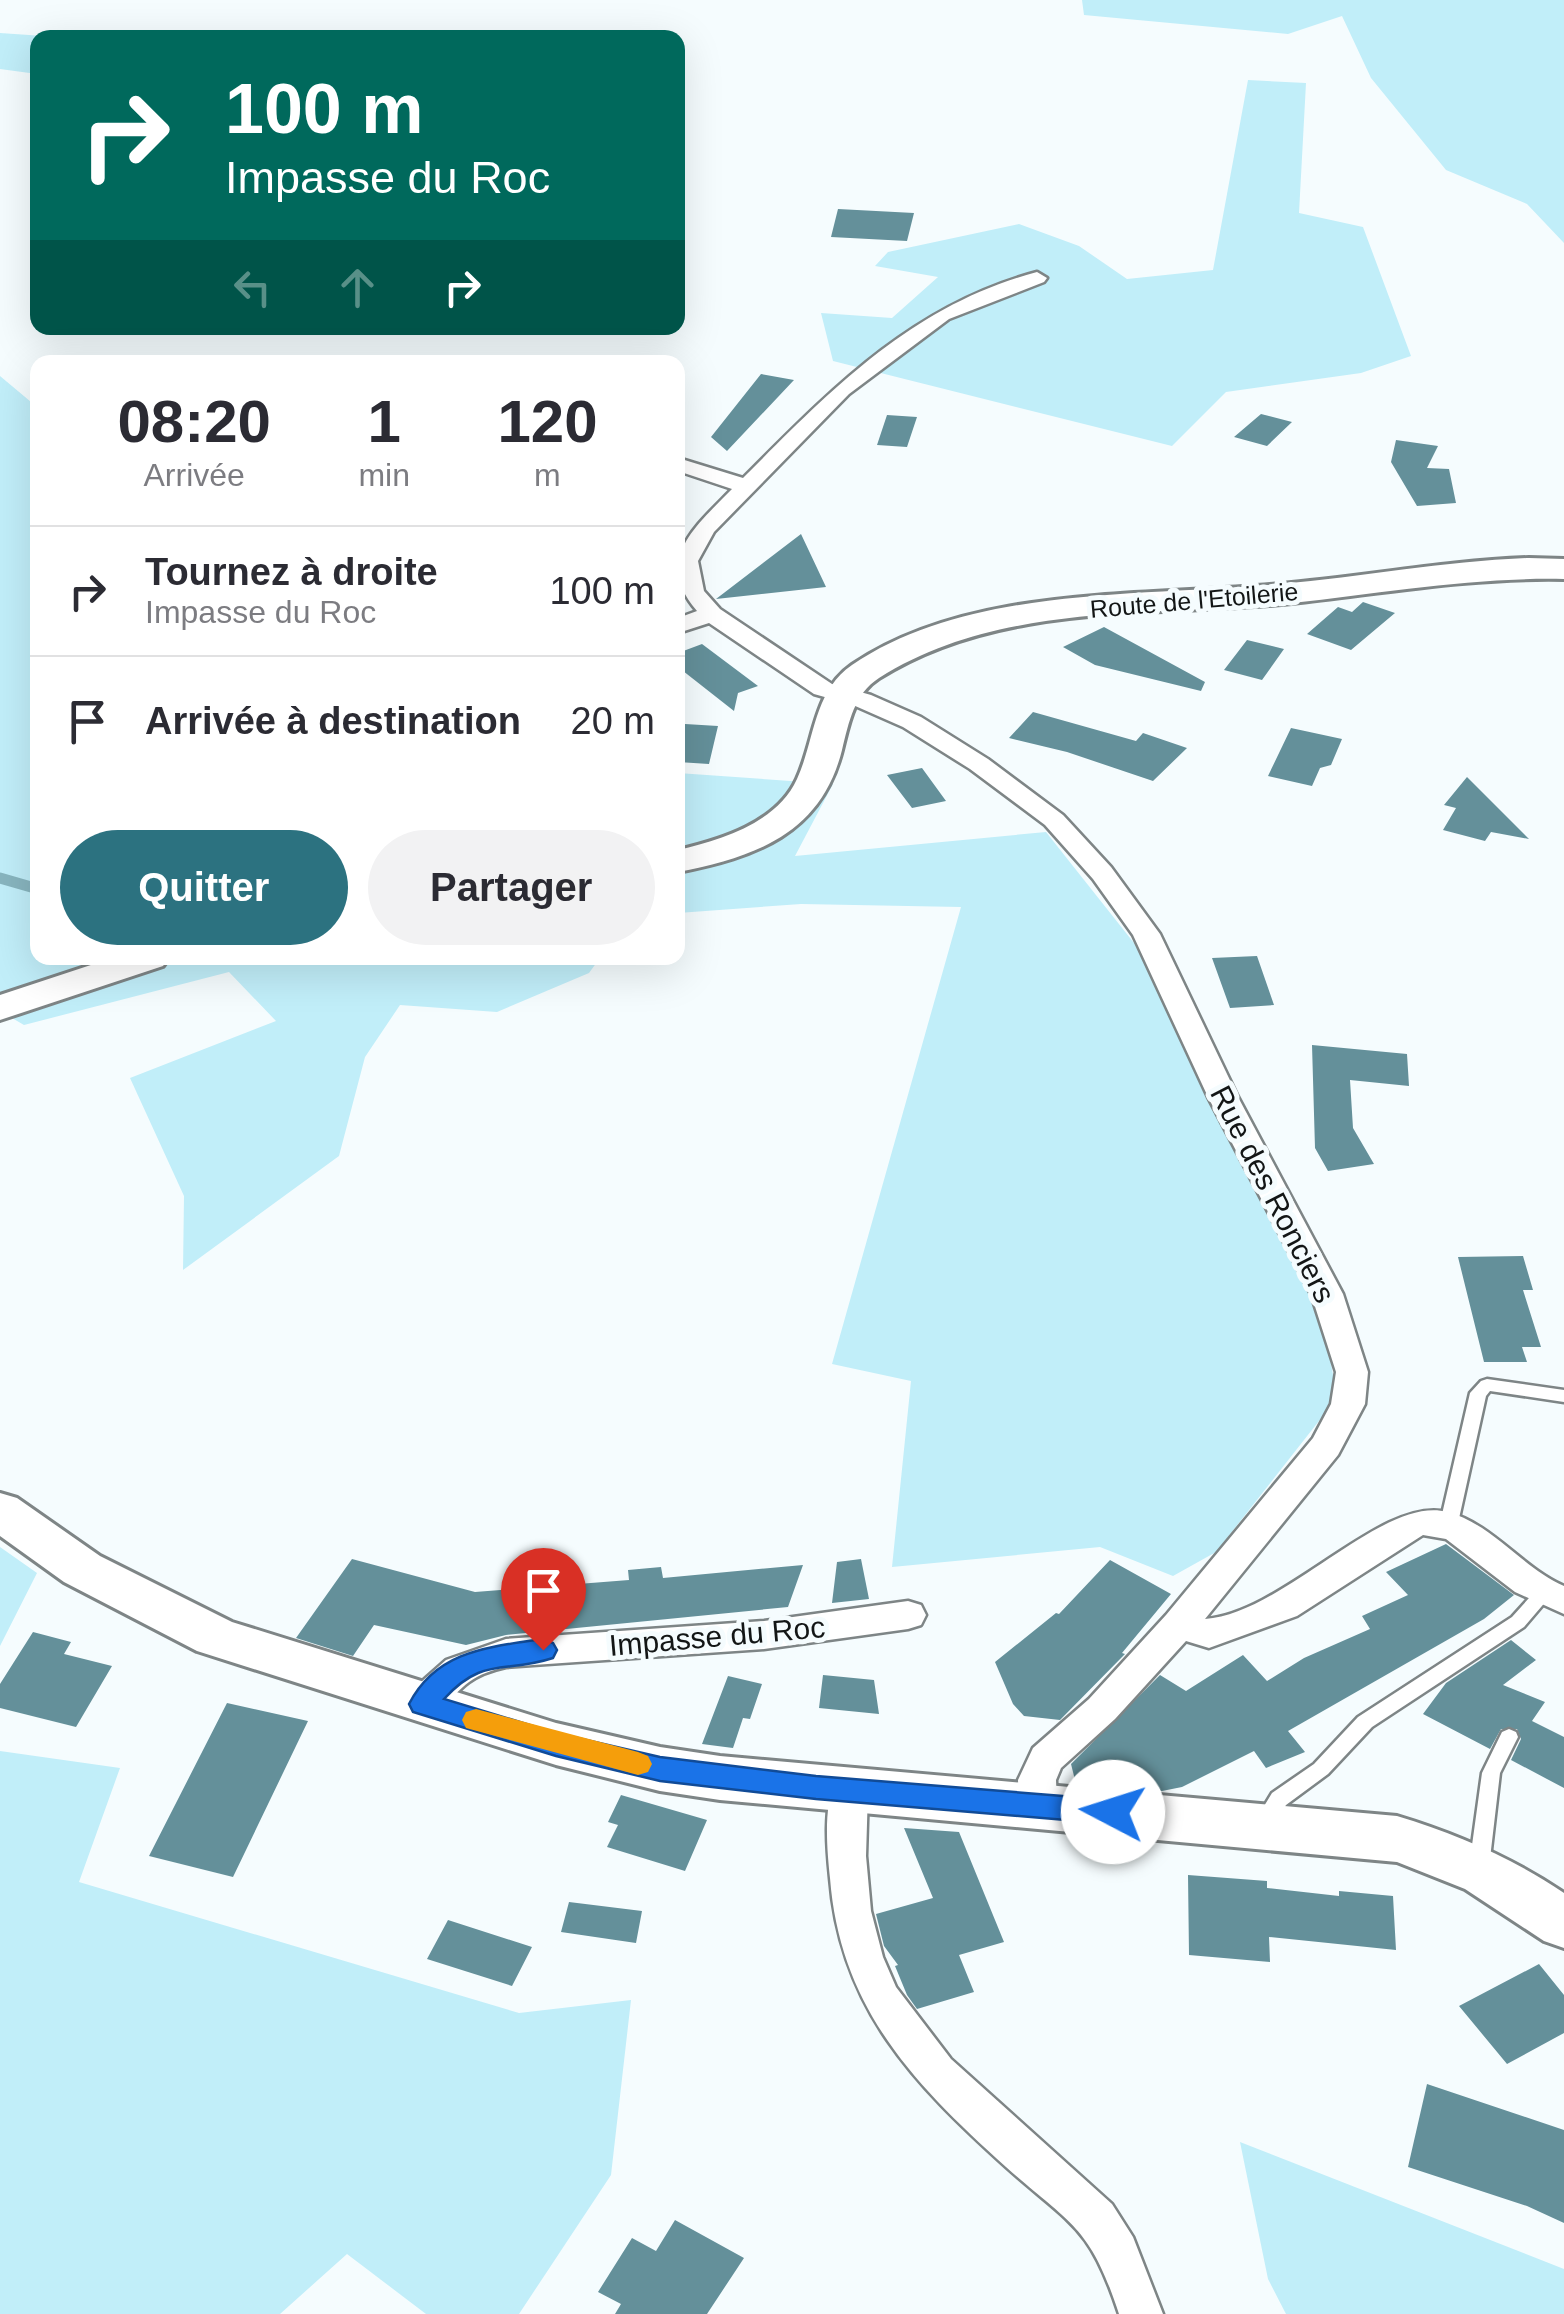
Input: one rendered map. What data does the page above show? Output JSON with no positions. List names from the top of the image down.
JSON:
{
  "streets": {
    "street": ["Route de l'Etoilerie", "Rue des Ronciers", "Impasse du Roc"]
  },
  "crossings": [
    ["Route de l'Etoilerie", "Rue des Ronciers"]
  ],
  "page": {
    "turn": ["100 m", "Impasse du Roc"],
    "eta": [
      "08:20",
      "Arrivée",
      "1",
      "min",
      "120",
      "m"
    ],
    "list": [
      {
        "name": "Tournez à droite",
        "note": "Impasse du Roc",
        "value": "100 m"
      },
      {
        "name": "Arrivée à destination",
        "value": "20 m"
      }
    ],
    "buttons": ["Quitter", "Partager"]
  }
}
